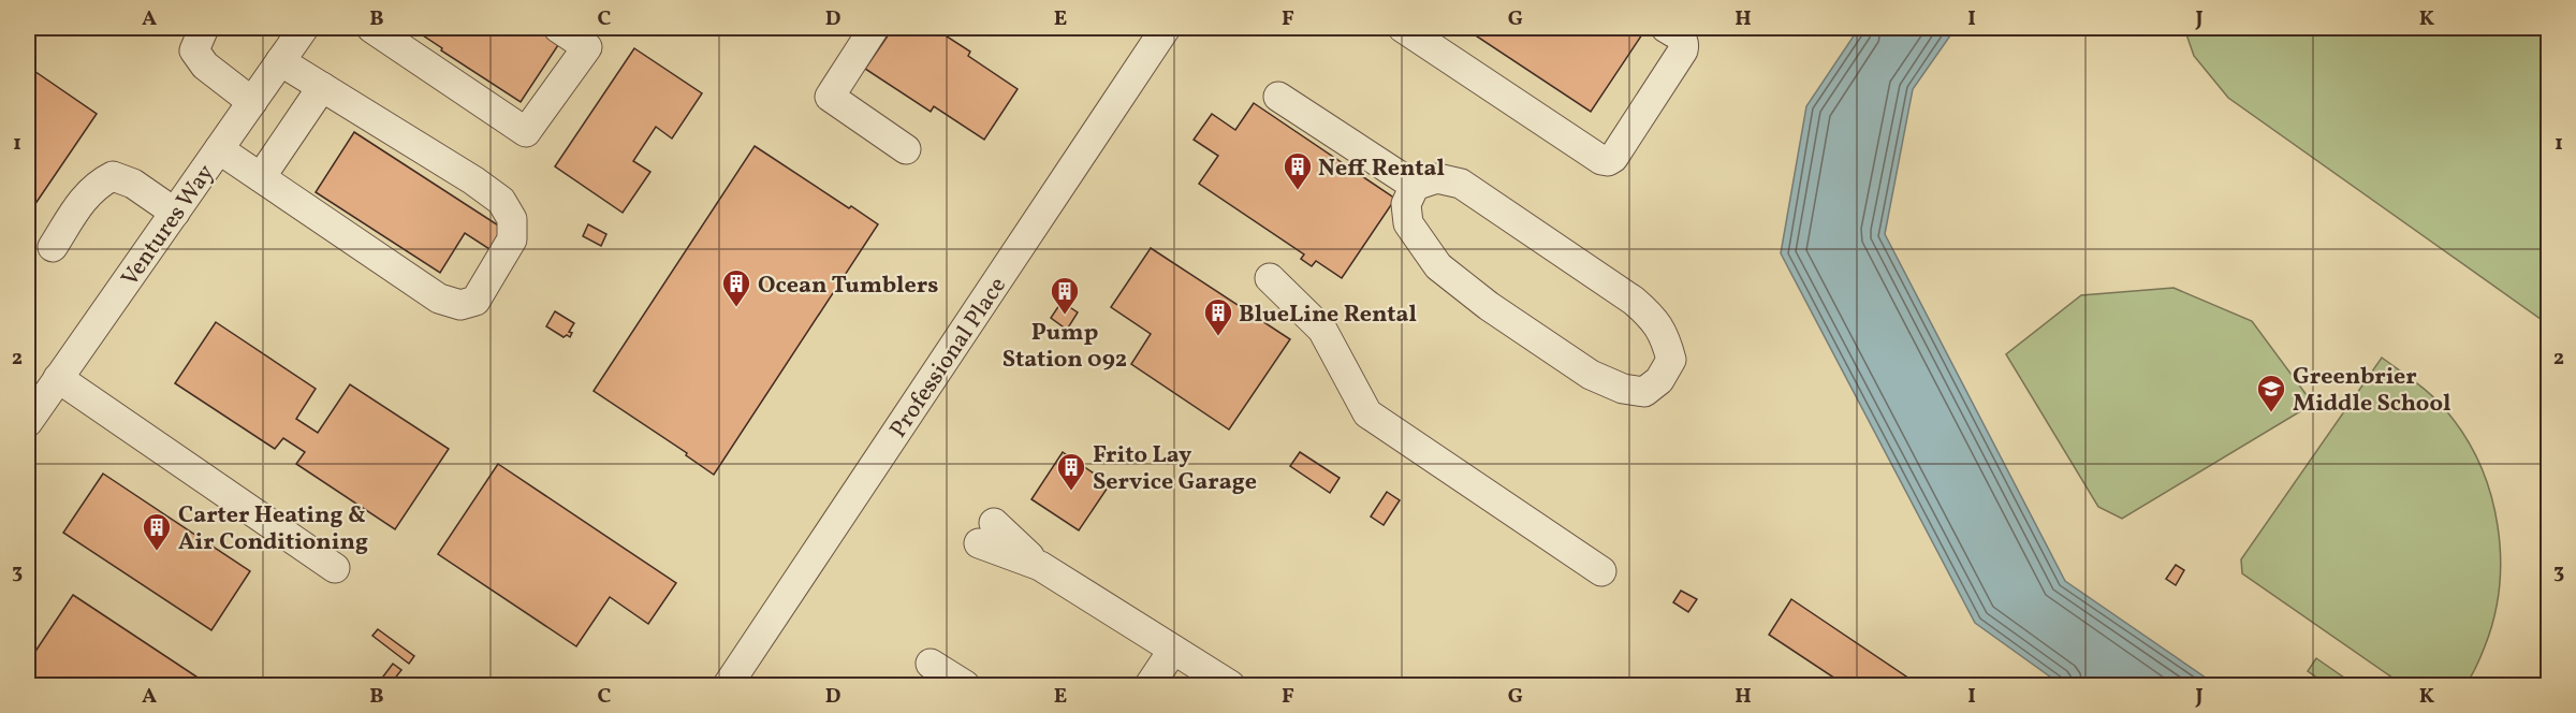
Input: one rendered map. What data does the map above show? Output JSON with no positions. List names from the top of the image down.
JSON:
{
  "streets": {
    "street": ["Ventures Way", "Professional Place"]
  },
  "places": {
    "building": [
      "Neff Rental",
      "Ocean Tumblers",
      "Pump Station 092",
      "BlueLine Rental",
      "Frito Lay Service Garage",
      "Carter Heating & Air Conditioning"
    ],
    "school or university": ["Greenbrier Middle School"]
  },
  "grid": {
    "columns": [
      "A",
      "B",
      "C",
      "D",
      "E",
      "F",
      "G",
      "H",
      "I",
      "J",
      "K"
    ],
    "rows": ["1", "2", "3"]
  }
}
